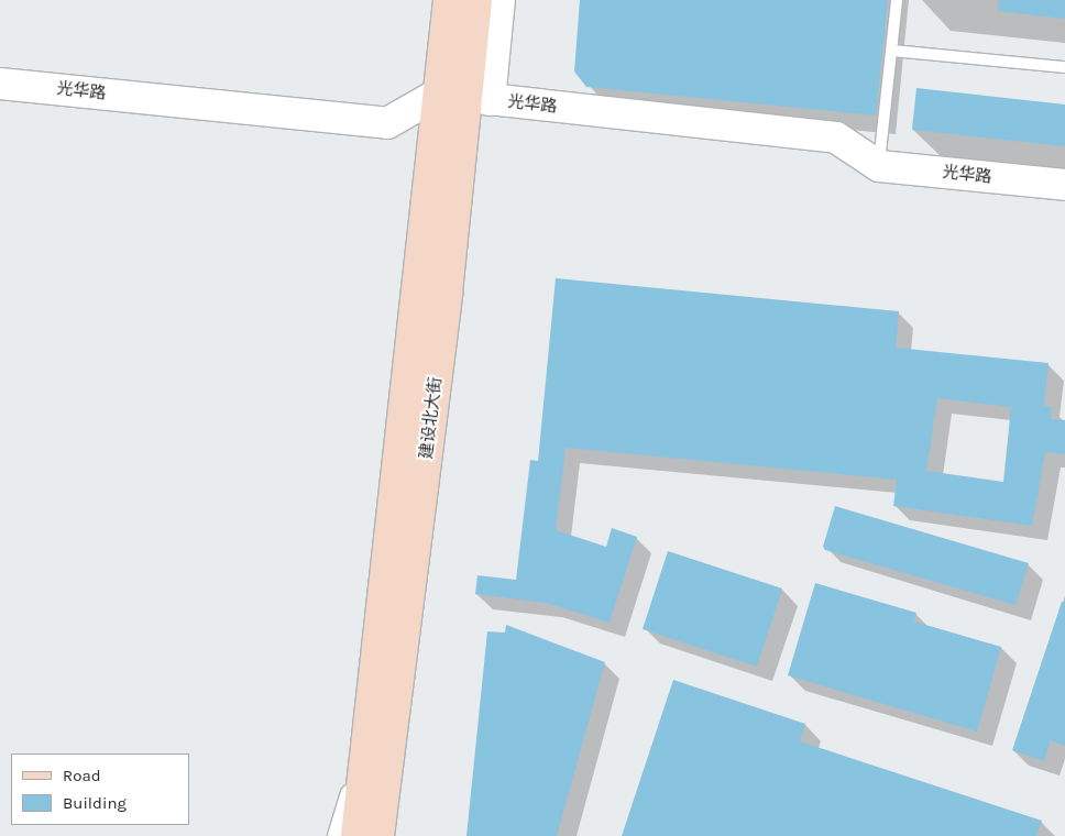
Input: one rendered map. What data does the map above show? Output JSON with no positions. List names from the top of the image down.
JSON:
{
  "streets": {
    "main road": ["建设北大街"],
    "street": ["光华路"]
  },
  "crossings": [
    ["光华路", "建设北大街"]
  ],
  "legend": ["Road", "Building"]
}
